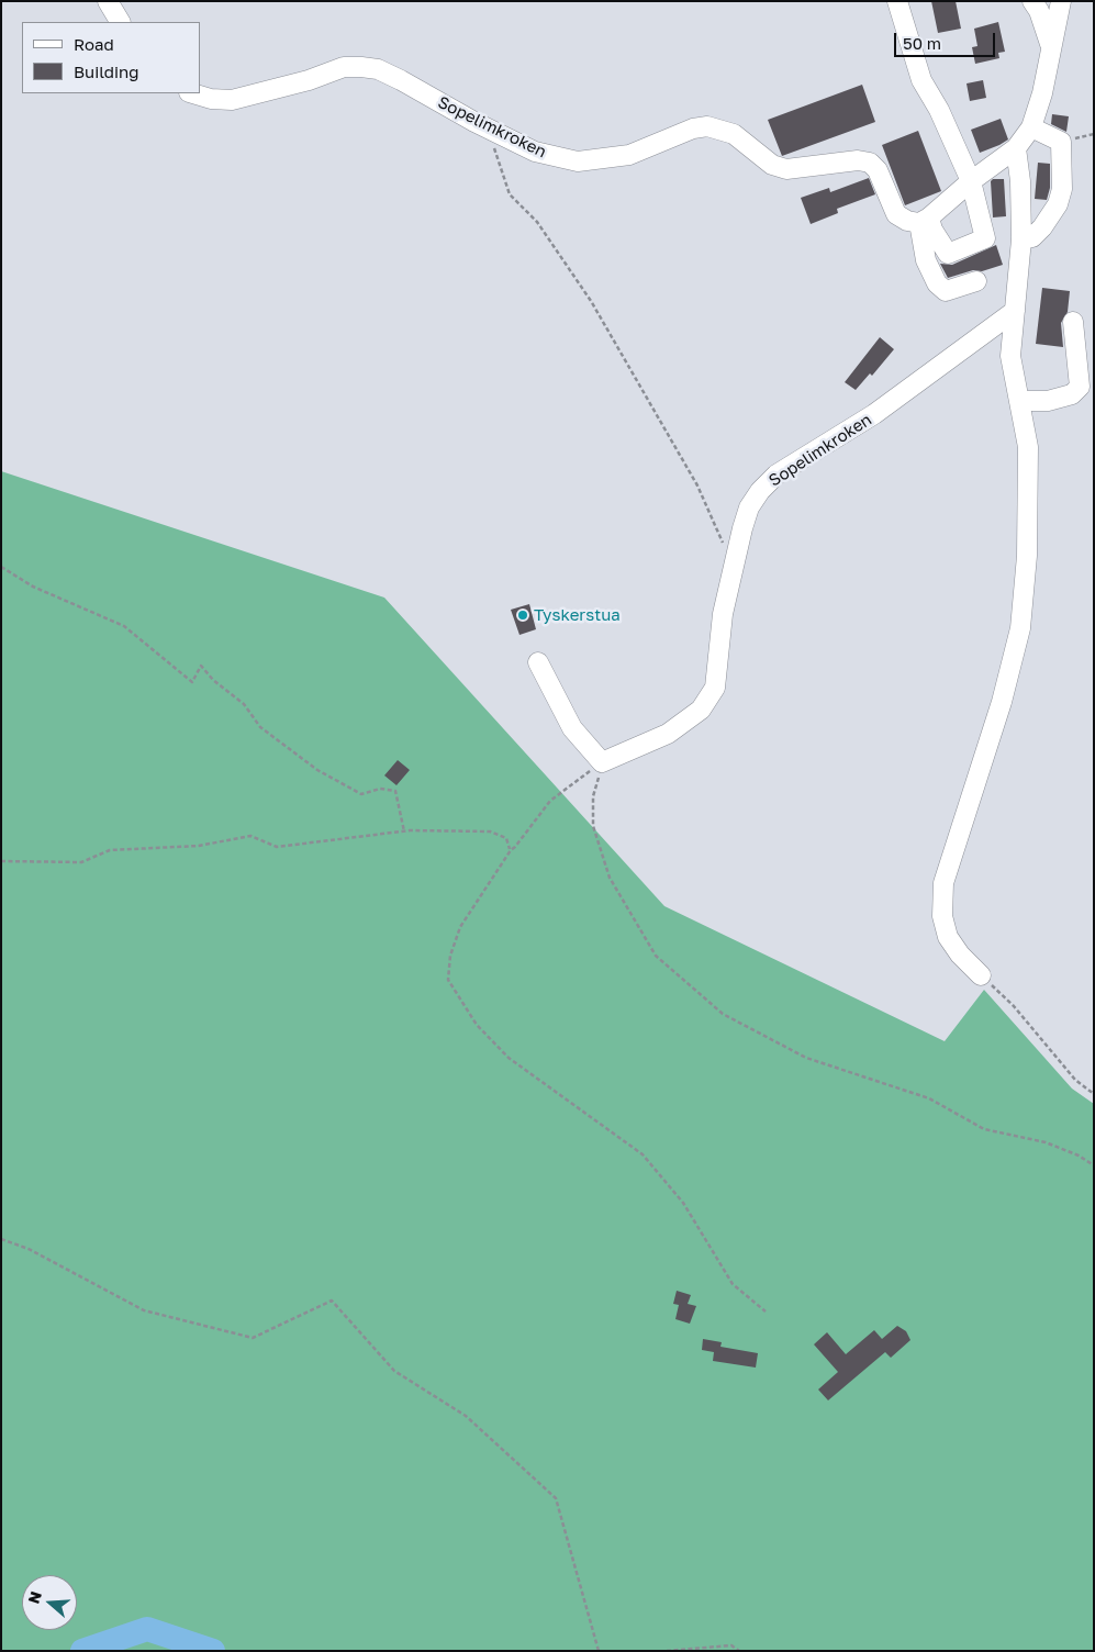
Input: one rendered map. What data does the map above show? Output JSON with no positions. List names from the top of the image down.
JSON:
{
  "streets": {
    "street": ["Sopelimkroken"]
  },
  "places": ["Tyskerstua"],
  "legend": ["Road", "Building"],
  "scale_bar": "50 m",
  "north": "left"
}
